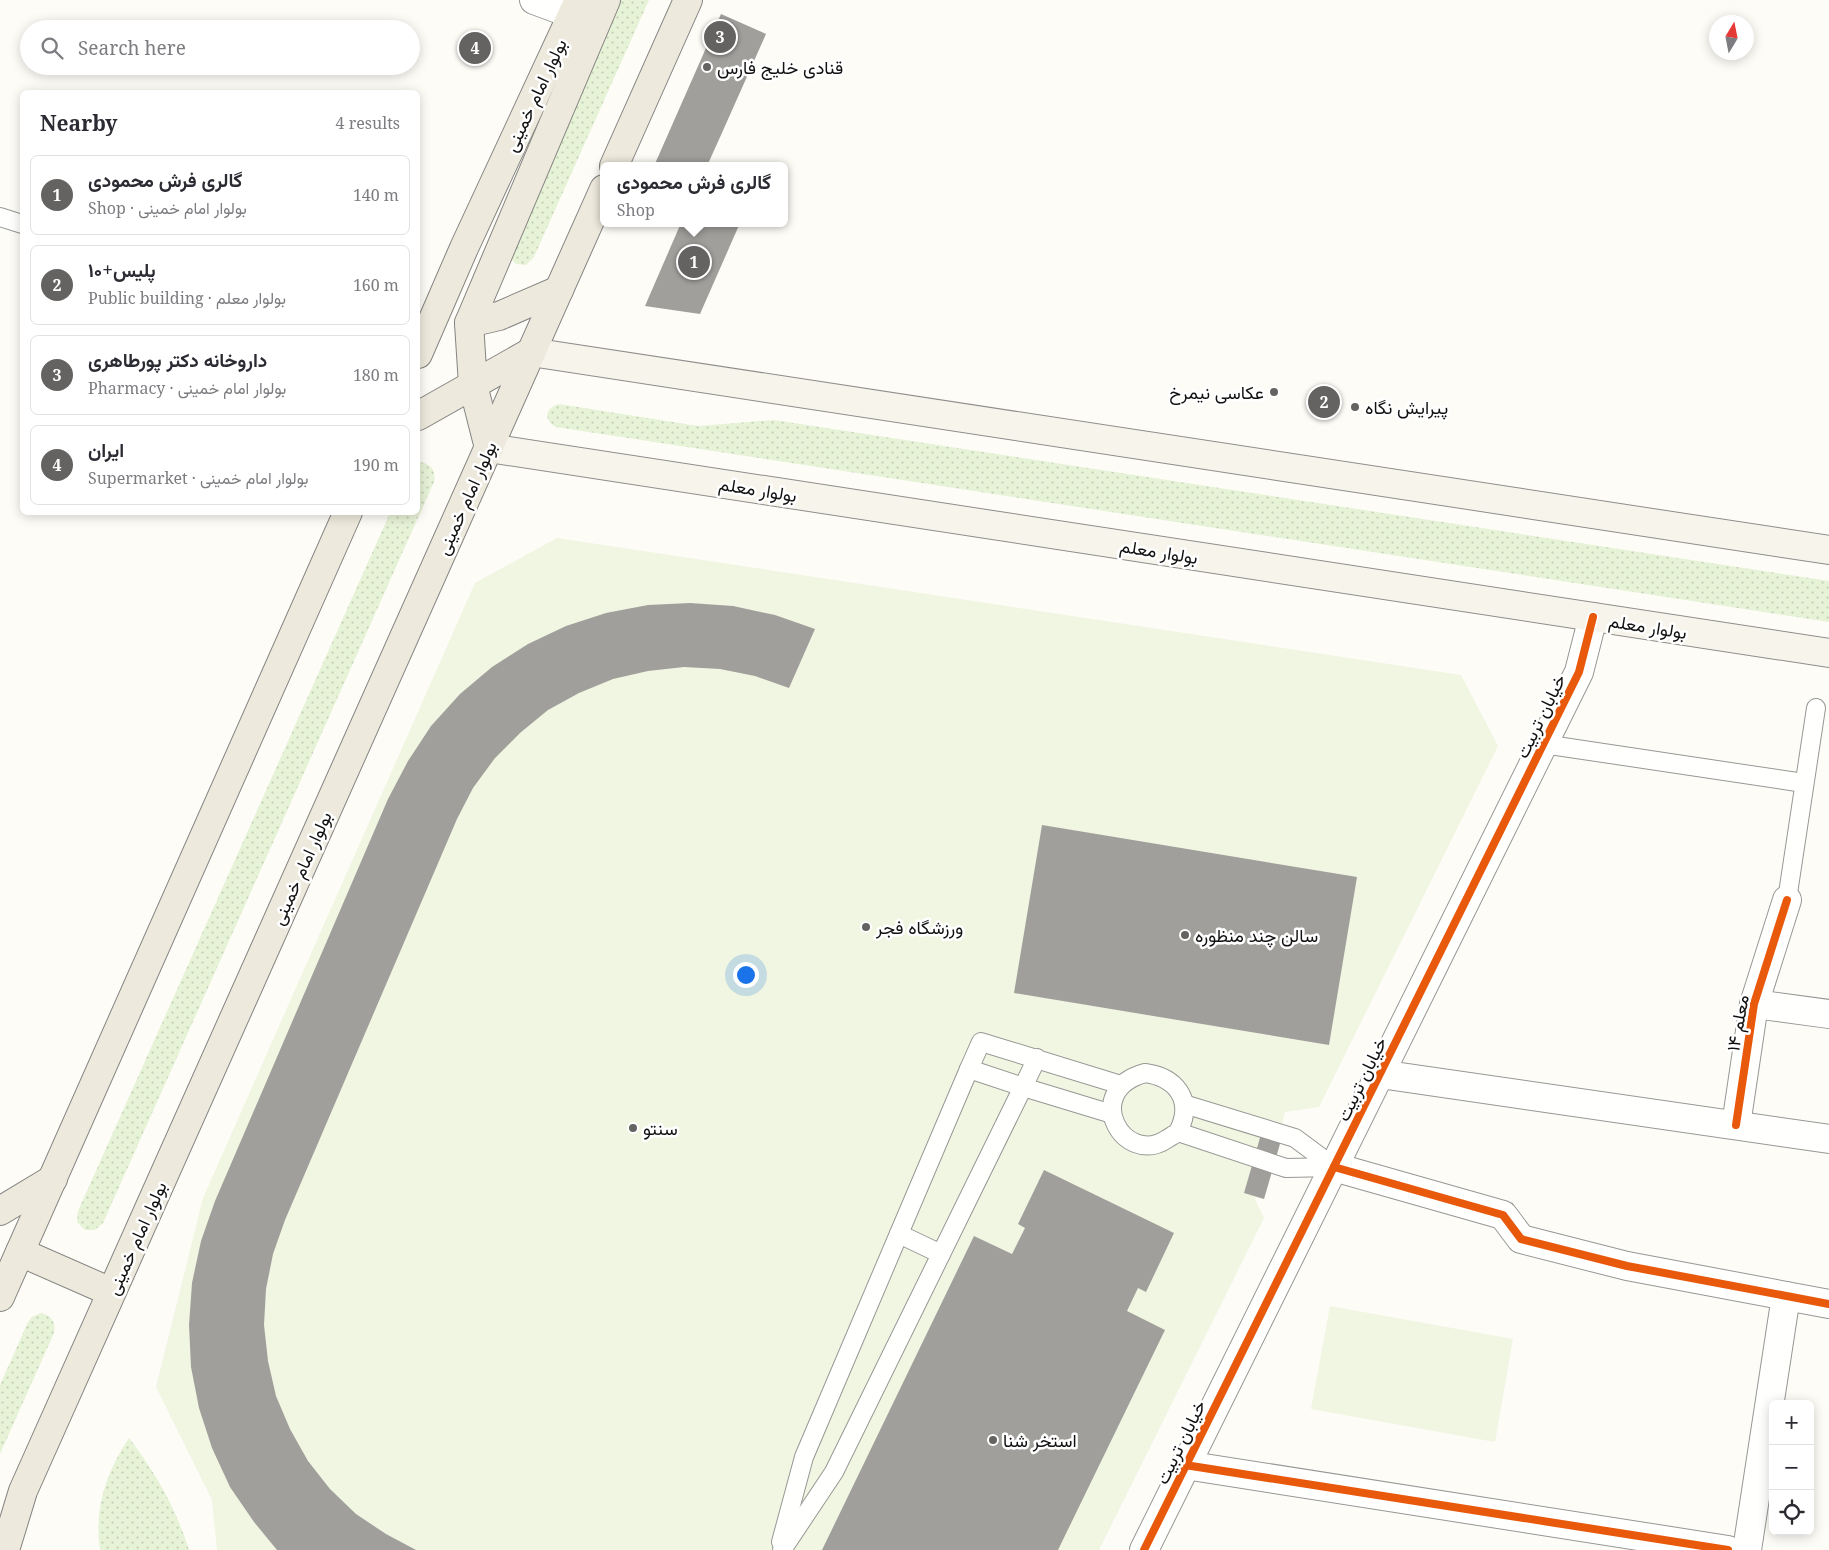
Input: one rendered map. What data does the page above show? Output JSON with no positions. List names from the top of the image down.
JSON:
{
  "streets": {
    "main road": ["بولوار امام خمینی", "بولوار معلم"],
    "street": ["خیابان تربیت", "معلم ۱۴"]
  },
  "crossings": [
    ["بولوار امام خمینی", "بولوار معلم"],
    ["بولوار معلم", "خیابان تربیت"]
  ],
  "places": [
    "قنادی خلیج فارس",
    "عکاسی نیمرخ",
    "پیرایش نگاه",
    "ورزشگاه فجر",
    "سالن چند منظوره",
    "سنتو",
    "استخر شنا"
  ],
  "north": "top",
  "page": {
    "pins": [
      "3",
      "4",
      "1",
      "2"
    ],
    "search": "Search here",
    "heading": ["Nearby", "4 results"],
    "list": [
      {
        "mark": "1",
        "name": "گالری فرش محمودی",
        "note": "Shop · بولوار امام خمینی",
        "value": "140 m"
      },
      {
        "mark": "2",
        "name": "پلیس+۱۰",
        "note": "Public building · بولوار معلم",
        "value": "160 m"
      },
      {
        "mark": "3",
        "name": "داروخانه دکتر پورطاهری",
        "note": "Pharmacy · بولوار امام خمینی",
        "value": "180 m"
      },
      {
        "mark": "4",
        "name": "ایران",
        "note": "Supermarket · بولوار امام خمینی",
        "value": "190 m"
      }
    ],
    "popup": ["گالری فرش محمودی", "Shop"],
    "map_buttons": ["+", "−"]
  }
}
